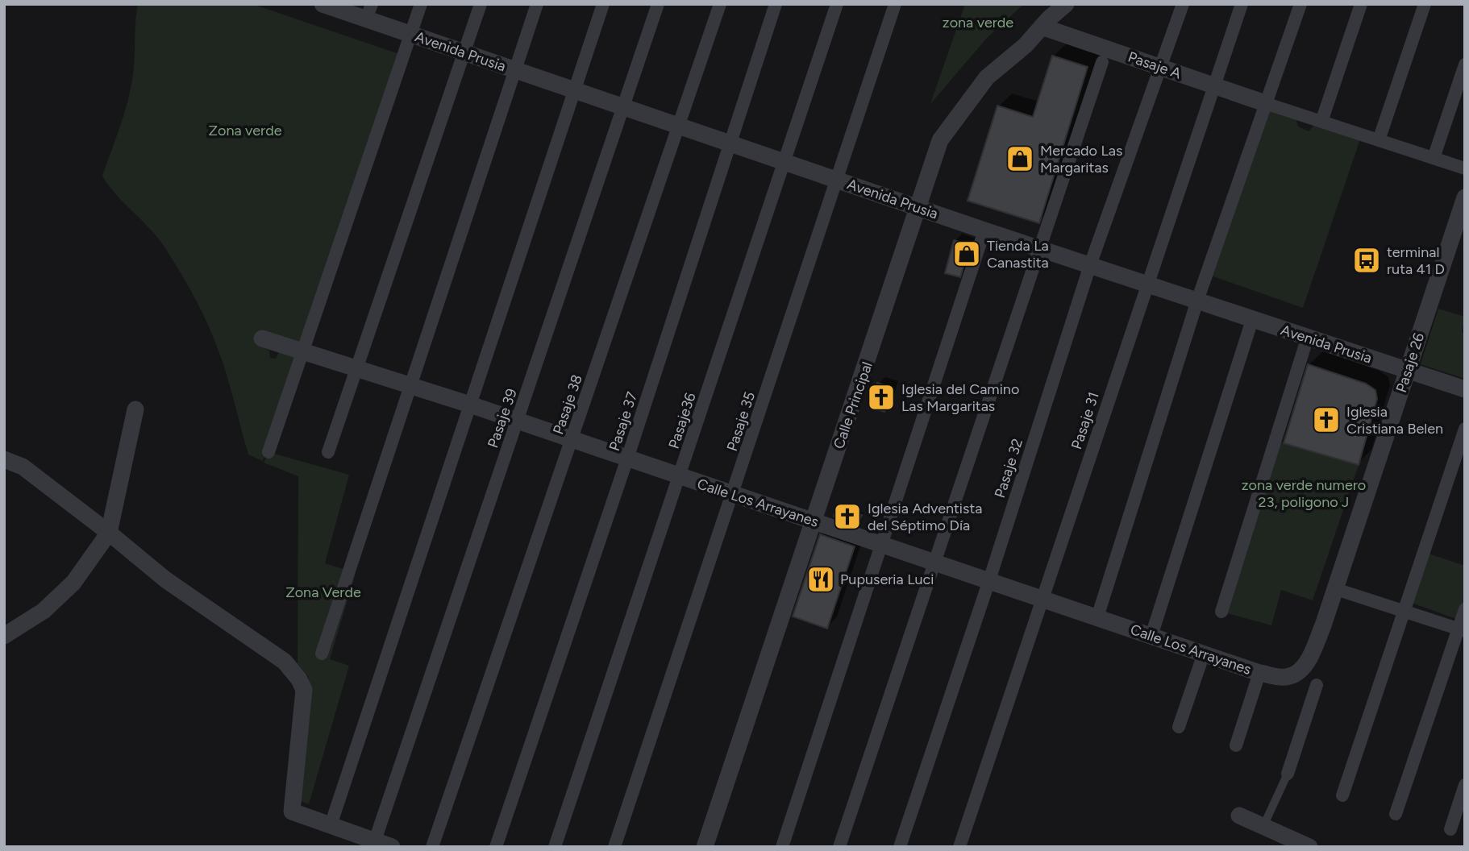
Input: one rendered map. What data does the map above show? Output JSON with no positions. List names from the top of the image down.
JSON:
{
  "streets": {
    "street": [
      "Avenida Prusia",
      "Pasaje A",
      "Pasaje 26",
      "Pasaje 38",
      "Calle Principal",
      "Pasaje 39",
      "Pasaje36",
      "Pasaje 31",
      "Pasaje 37",
      "Pasaje 35",
      "Pasaje 32",
      "Calle Los Arrayanes"
    ]
  },
  "crossings": [
    ["Avenida Prusia", "Pasaje 26"],
    ["Avenida Prusia", "Pasaje 38"],
    ["Avenida Prusia", "Calle Principal"],
    ["Avenida Prusia", "Pasaje 39"],
    ["Avenida Prusia", "Pasaje36"],
    ["Avenida Prusia", "Pasaje 31"],
    ["Avenida Prusia", "Pasaje 37"],
    ["Avenida Prusia", "Pasaje 35"],
    ["Avenida Prusia", "Pasaje 32"],
    ["Pasaje A", "Calle Principal"],
    ["Pasaje A", "Pasaje 31"],
    ["Pasaje A", "Pasaje 32"],
    ["Pasaje 26", "Calle Los Arrayanes"],
    ["Pasaje 38", "Calle Los Arrayanes"],
    ["Calle Principal", "Calle Los Arrayanes"],
    ["Pasaje 39", "Calle Los Arrayanes"],
    ["Pasaje36", "Calle Los Arrayanes"],
    ["Pasaje 31", "Calle Los Arrayanes"],
    ["Pasaje 37", "Calle Los Arrayanes"],
    ["Pasaje 35", "Calle Los Arrayanes"],
    ["Pasaje 32", "Calle Los Arrayanes"]
  ],
  "parks": [
    "zona verde",
    "Zona verde",
    "zona verde numero 23, poligono J",
    "Zona Verde"
  ],
  "places": {
    "shop": ["Mercado Las Margaritas", "Tienda La Canastita"],
    "bus stop": ["terminal ruta 41 D"],
    "church": ["Iglesia del Camino Las Margaritas", "Iglesia Cristiana Belen", "Iglesia Adventista del Séptimo Día"],
    "restaurant": ["Pupuseria Luci"]
  }
}
